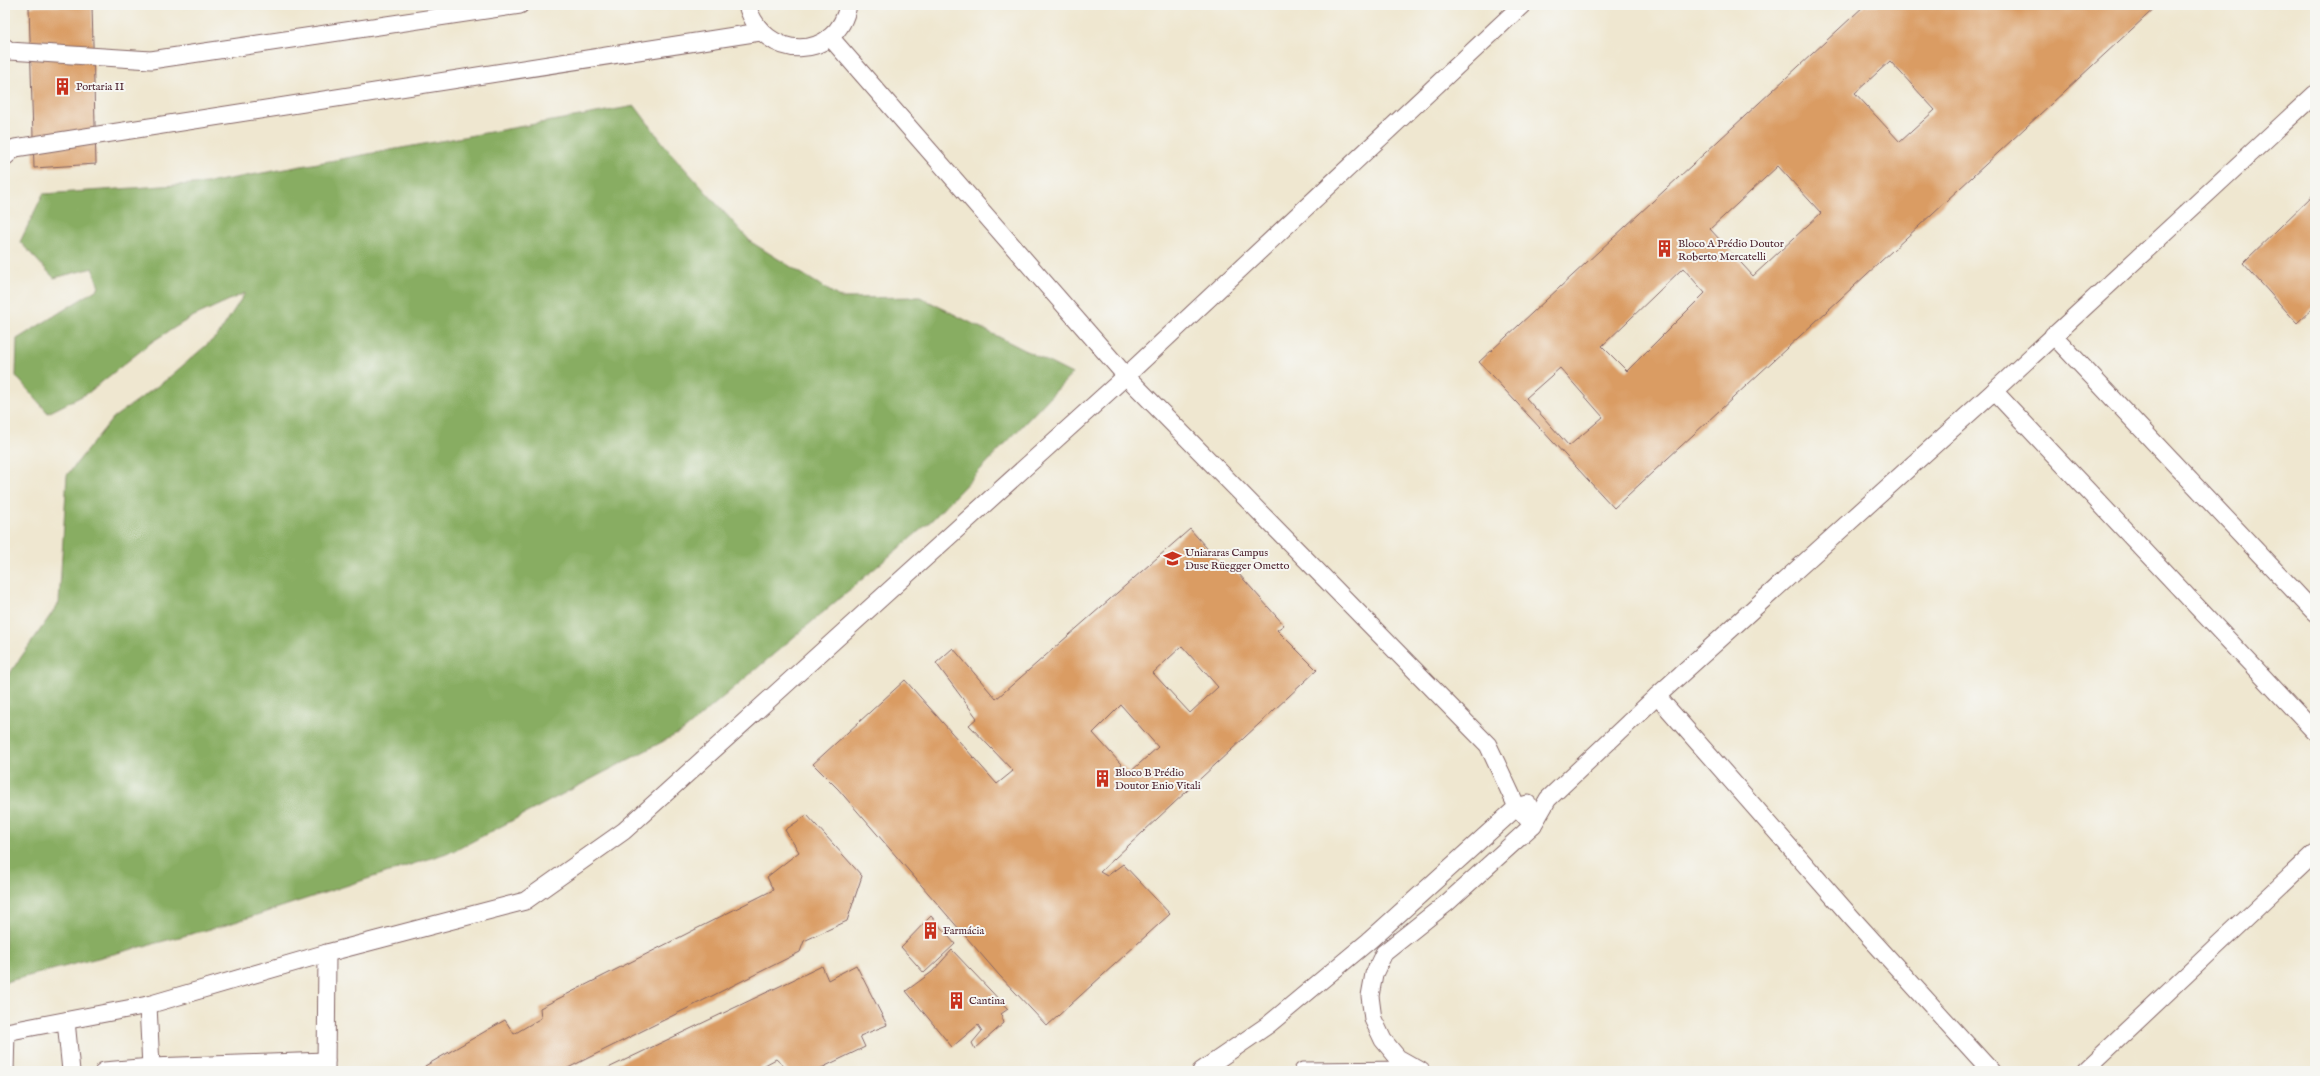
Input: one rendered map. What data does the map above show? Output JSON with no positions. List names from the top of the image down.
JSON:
{
  "places": {
    "building": [
      "Portaria II",
      "Bloco A Prédio Doutor Roberto Mercatelli",
      "Bloco B Prédio Doutor Enio Vitali",
      "Farmácia",
      "Cantina"
    ],
    "school or university": ["Uniararas Campus Duse Rüegger Ometto"]
  }
}
